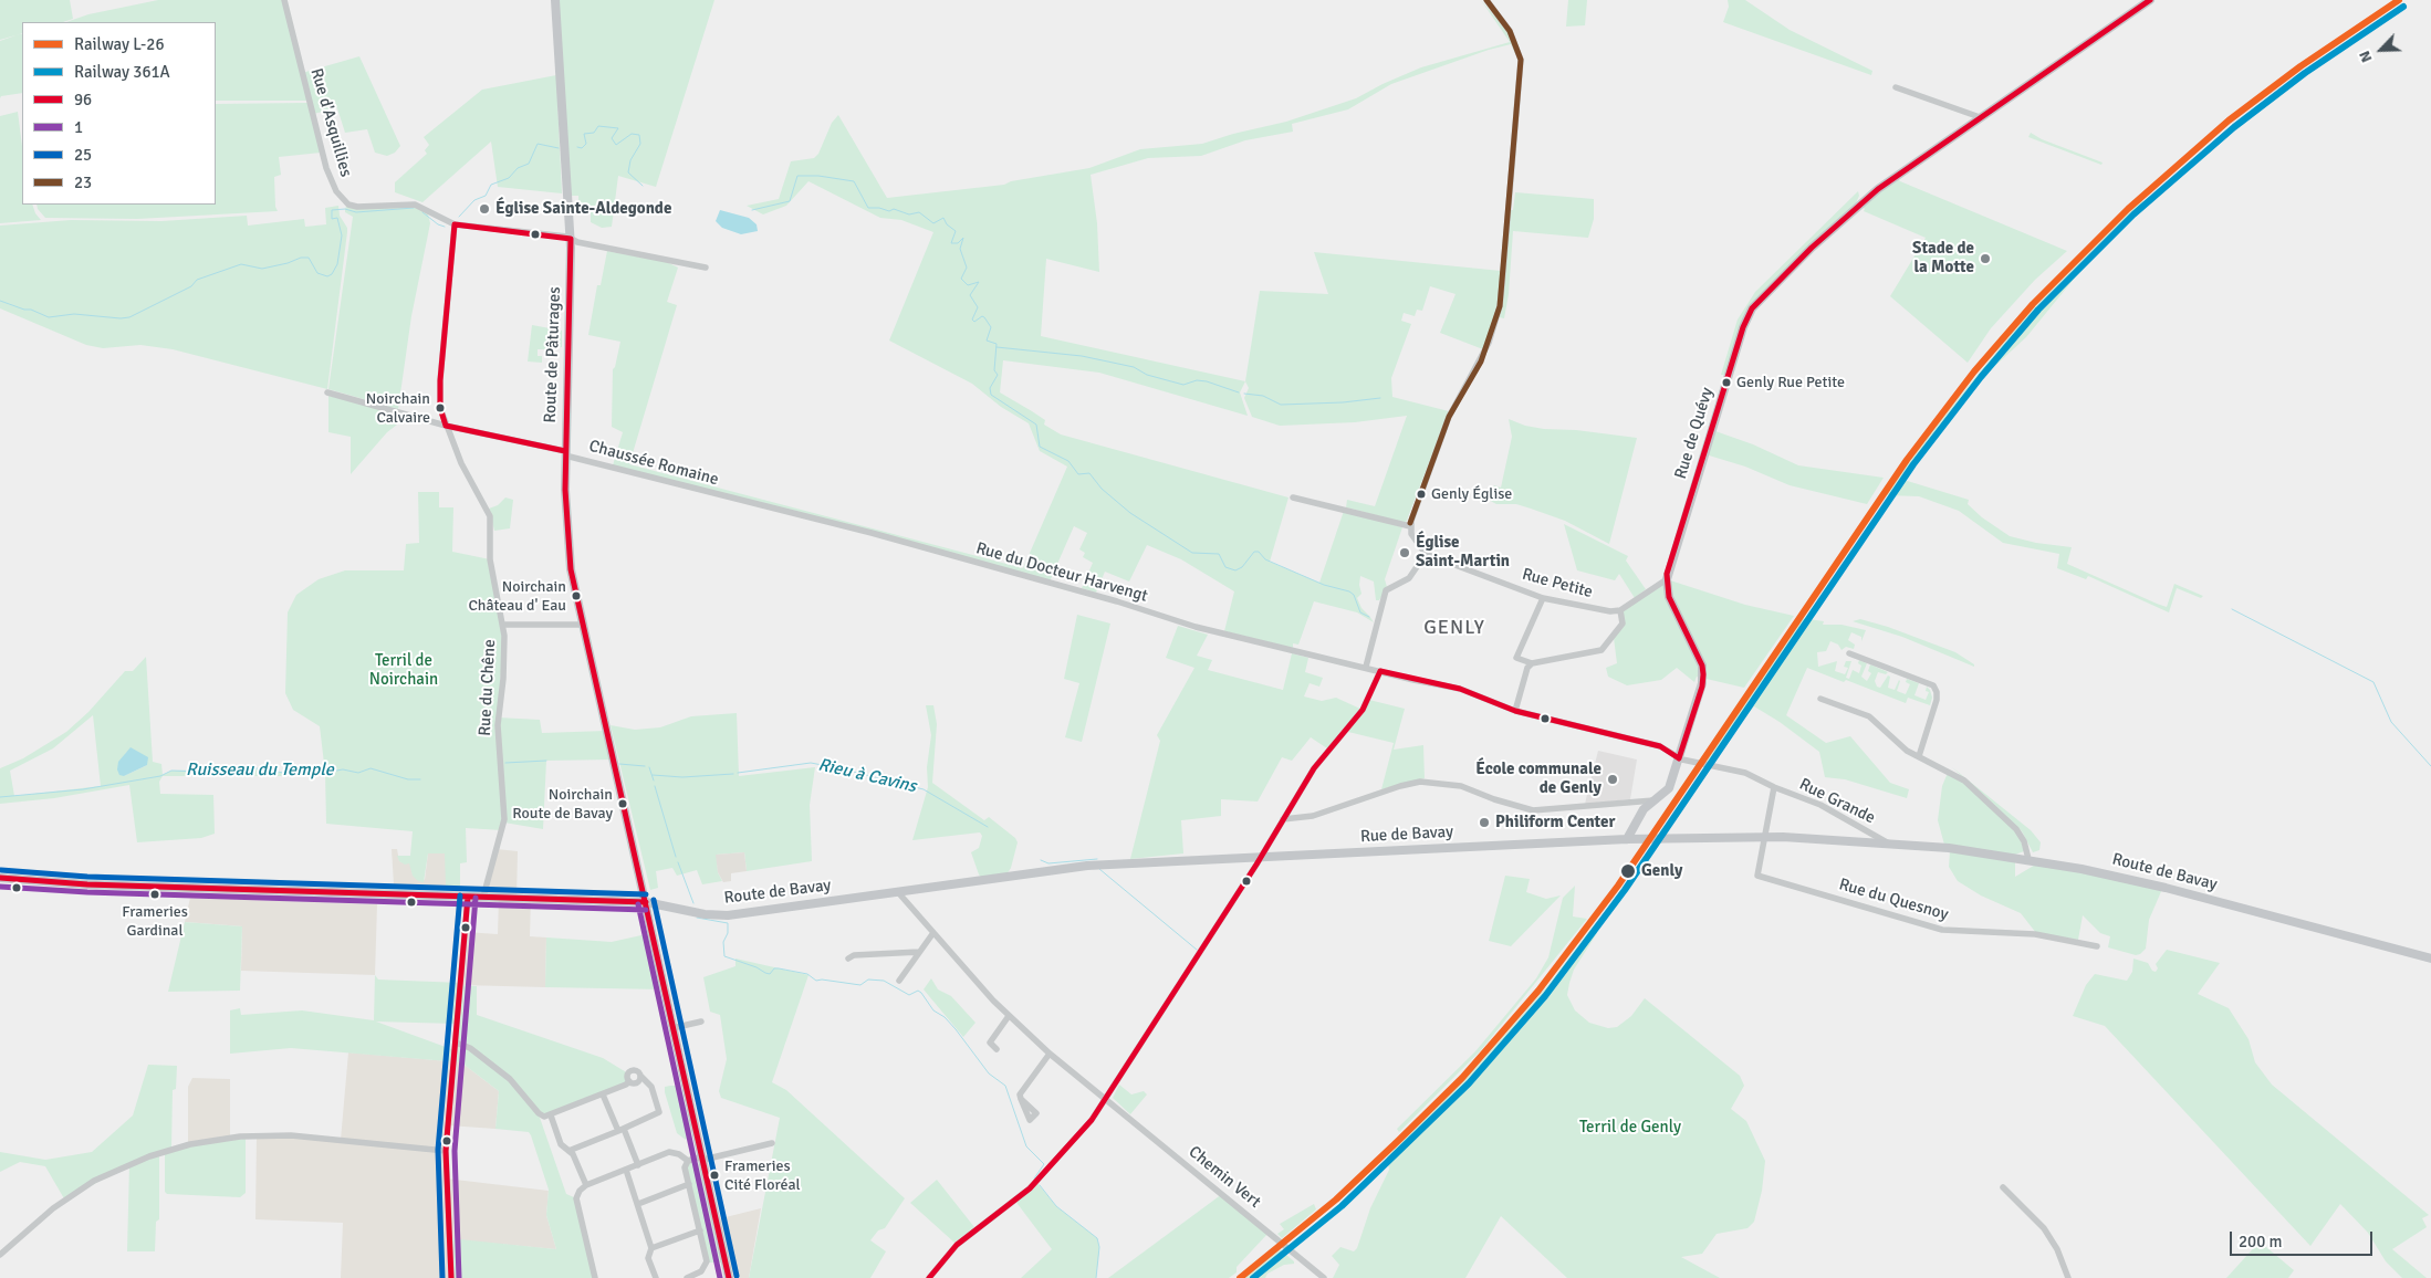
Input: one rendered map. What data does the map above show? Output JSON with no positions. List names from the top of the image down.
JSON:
{
  "streets": {
    "main road": [
      "Route de Pâturages",
      "Rue de Quévy",
      "Rue de Bavay",
      "Route de Bavay"
    ],
    "street": [
      "Rue d'Asquillies",
      "Chaussée Romaine",
      "Rue du Docteur Harvengt",
      "Rue Petite",
      "Rue du Chêne",
      "Rue Grande",
      "Rue du Quesnoy",
      "Chemin Vert"
    ]
  },
  "crossings": [
    ["Rue d'Asquillies", "Route de Pâturages"],
    ["Rue d'Asquillies", "Rue du Chêne"],
    ["Route de Pâturages", "Chaussée Romaine"],
    ["Route de Pâturages", "Route de Bavay"],
    ["Chaussée Romaine", "Rue du Docteur Harvengt"],
    ["Chaussée Romaine", "Rue du Chêne"],
    ["Rue du Docteur Harvengt", "Rue Grande"],
    ["Rue du Chêne", "Route de Bavay"],
    ["Rue Grande", "Rue de Bavay"],
    ["Rue Grande", "Route de Bavay"],
    ["Rue Grande", "Rue du Quesnoy"],
    ["Rue de Bavay", "Route de Bavay"],
    ["Rue de Bavay", "Rue du Quesnoy"],
    ["Route de Bavay", "Chemin Vert"]
  ],
  "districts": ["GENLY"],
  "water": ["Ruisseau du Temple", "Rieu à Cavins"],
  "parks": ["Terril de Noirchain", "Terril de Genly"],
  "places": [
    "Église Sainte-Aldegonde",
    "Stade de la Motte",
    "Genly Rue Petite",
    "Noirchain Calvaire",
    "Genly Église",
    "Église Saint-Martin",
    "Noirchain Château d' Eau",
    "École communale de Genly",
    "Noirchain Route de Bavay",
    "Philiform Center",
    "Genly",
    "Frameries Gardinal",
    "Frameries Cité Floréal"
  ],
  "lines": [
    "rail line L-26",
    "transit line 96",
    "transit line 23",
    "rail line 361A",
    "transit line 25",
    "transit line 1"
  ],
  "legend": [
    "Railway L-26",
    "Railway 361A",
    "96",
    "1",
    "25",
    "23"
  ],
  "scale_bar": "200 m",
  "north": "bottom left"
}
